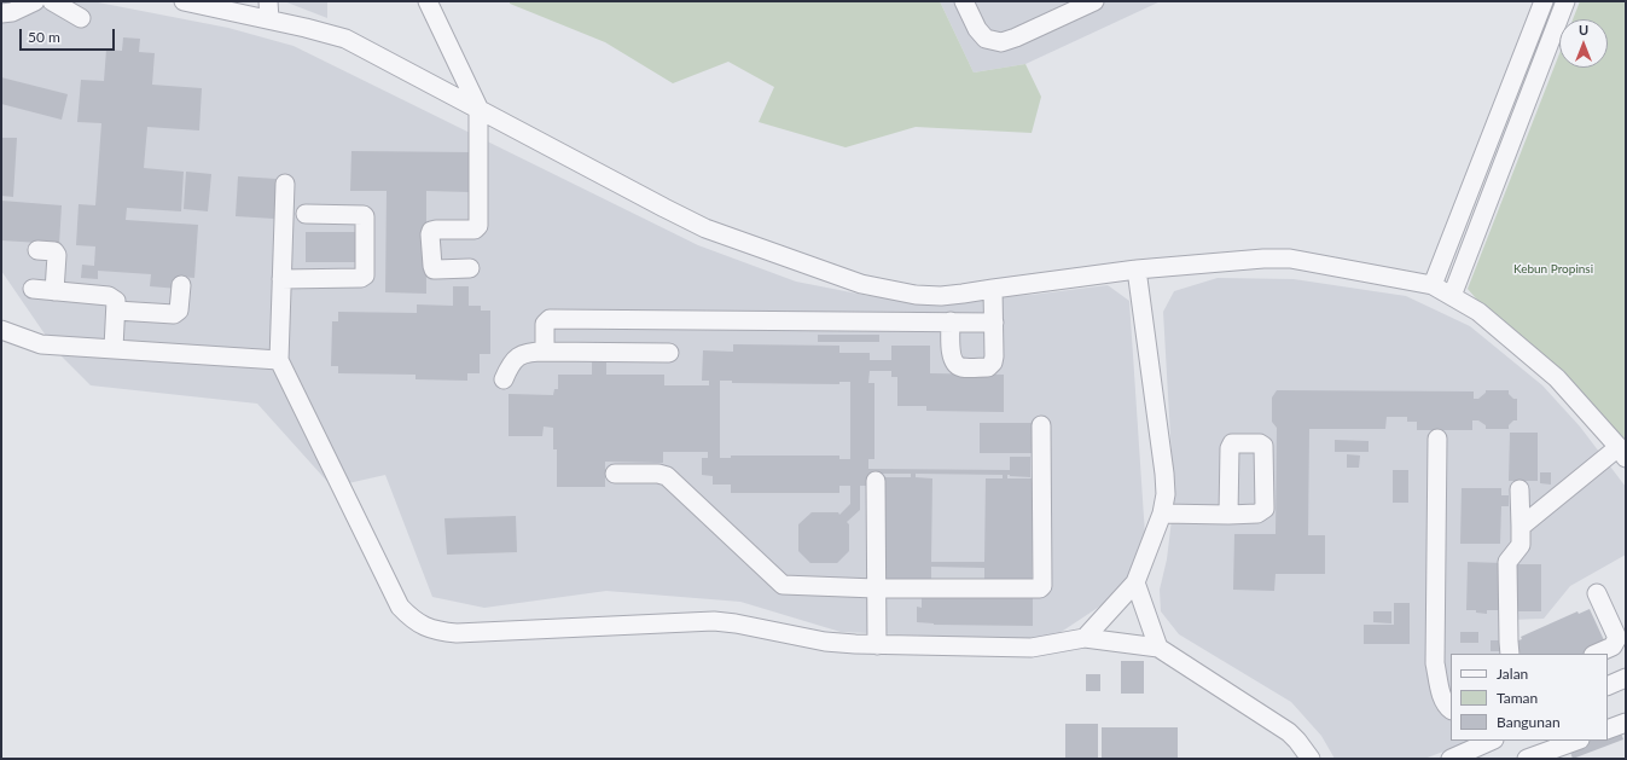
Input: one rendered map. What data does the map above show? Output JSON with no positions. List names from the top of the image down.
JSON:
{
  "parks": ["Kebun Propinsi"],
  "legend": ["Jalan", "Taman", "Bangunan"],
  "scale_bar": "50 m",
  "north": "top"
}
